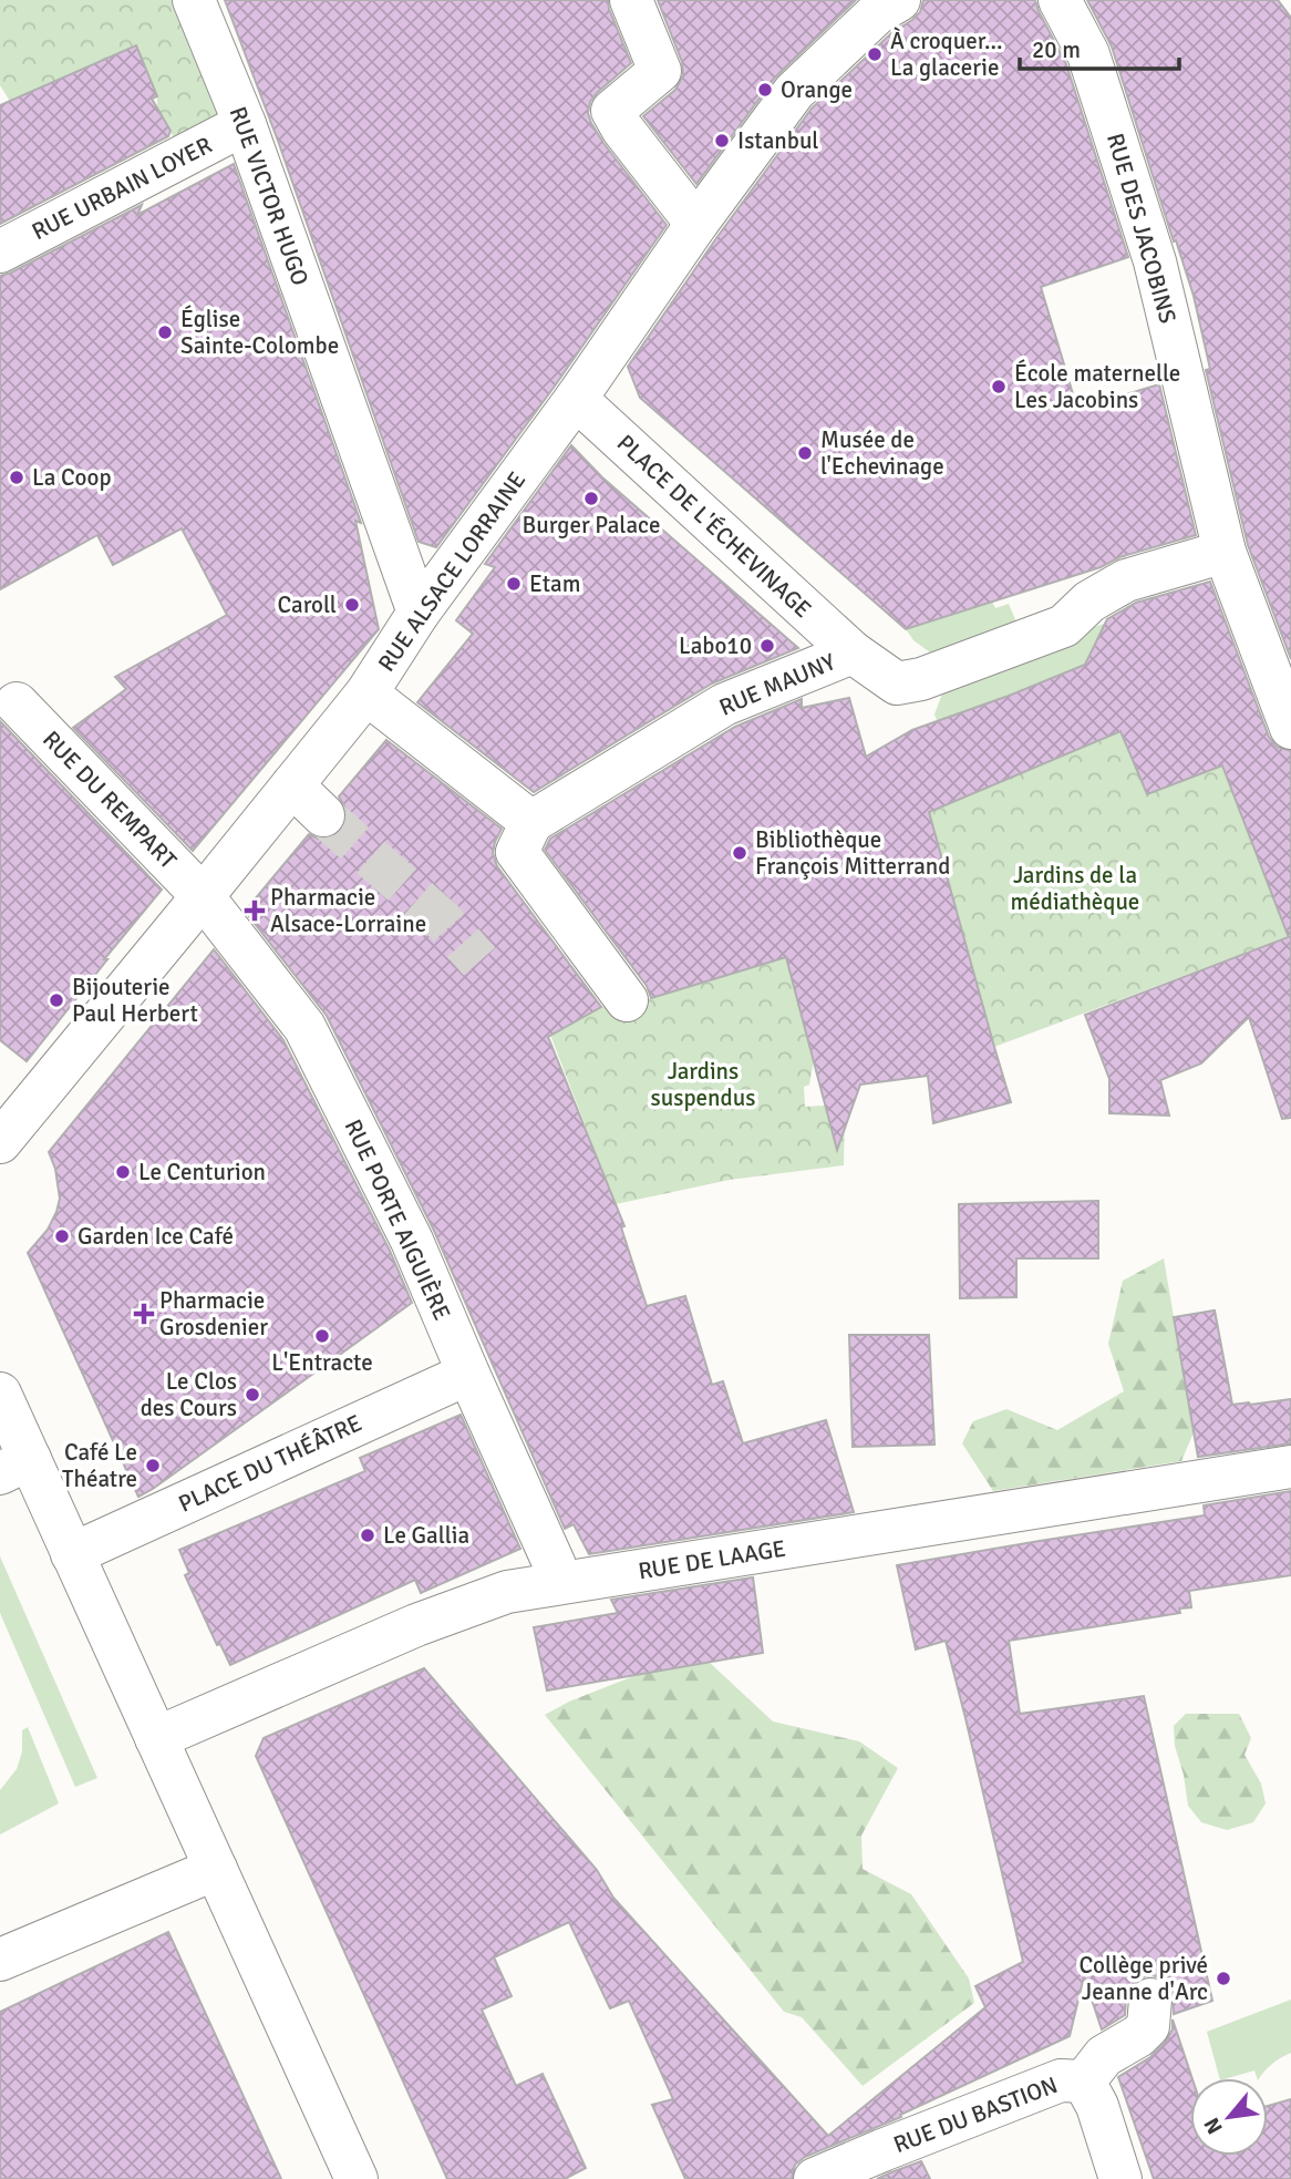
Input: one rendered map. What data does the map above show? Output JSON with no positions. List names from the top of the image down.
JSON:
{
  "streets": {
    "street": [
      "RUE URBAIN LOYER",
      "RUE VICTOR HUGO",
      "RUE DES JACOBINS",
      "PLACE DE L'ÉCHEVINAGE",
      "RUE ALSACE LORRAINE",
      "RUE MAUNY",
      "RUE DU REMPART",
      "RUE PORTE AIGUIÈRE",
      "PLACE DU THÉÂTRE",
      "RUE DE LAAGE",
      "RUE DU BASTION"
    ]
  },
  "crossings": [
    ["RUE URBAIN LOYER", "RUE VICTOR HUGO"],
    ["RUE VICTOR HUGO", "RUE ALSACE LORRAINE"],
    ["RUE DES JACOBINS", "RUE MAUNY"],
    ["PLACE DE L'ÉCHEVINAGE", "RUE ALSACE LORRAINE"],
    ["PLACE DE L'ÉCHEVINAGE", "RUE MAUNY"],
    ["RUE ALSACE LORRAINE", "RUE DU REMPART"],
    ["RUE ALSACE LORRAINE", "RUE PORTE AIGUIÈRE"],
    ["RUE DU REMPART", "RUE PORTE AIGUIÈRE"],
    ["RUE PORTE AIGUIÈRE", "PLACE DU THÉÂTRE"],
    ["RUE PORTE AIGUIÈRE", "RUE DE LAAGE"]
  ],
  "parks": ["Jardins de la médiathèque", "Jardins suspendus"],
  "places": {
    "other": [
      "À croquer... La glacerie",
      "Orange",
      "Istanbul",
      "Église Sainte-Colombe",
      "École maternelle Les Jacobins",
      "Musée de l'Echevinage",
      "La Coop",
      "Burger Palace",
      "Etam",
      "Caroll",
      "Labo10",
      "Bibliothèque François Mitterrand",
      "Bijouterie Paul Herbert",
      "Le Centurion",
      "Garden Ice Café",
      "L'Entracte",
      "Le Clos des Cours",
      "Café Le Théatre",
      "Le Gallia",
      "Collège privé Jeanne d'Arc"
    ],
    "health": ["Pharmacie Alsace-Lorraine", "Pharmacie Grosdenier"]
  },
  "scale_bar": "20 m",
  "north": "bottom left"
}
